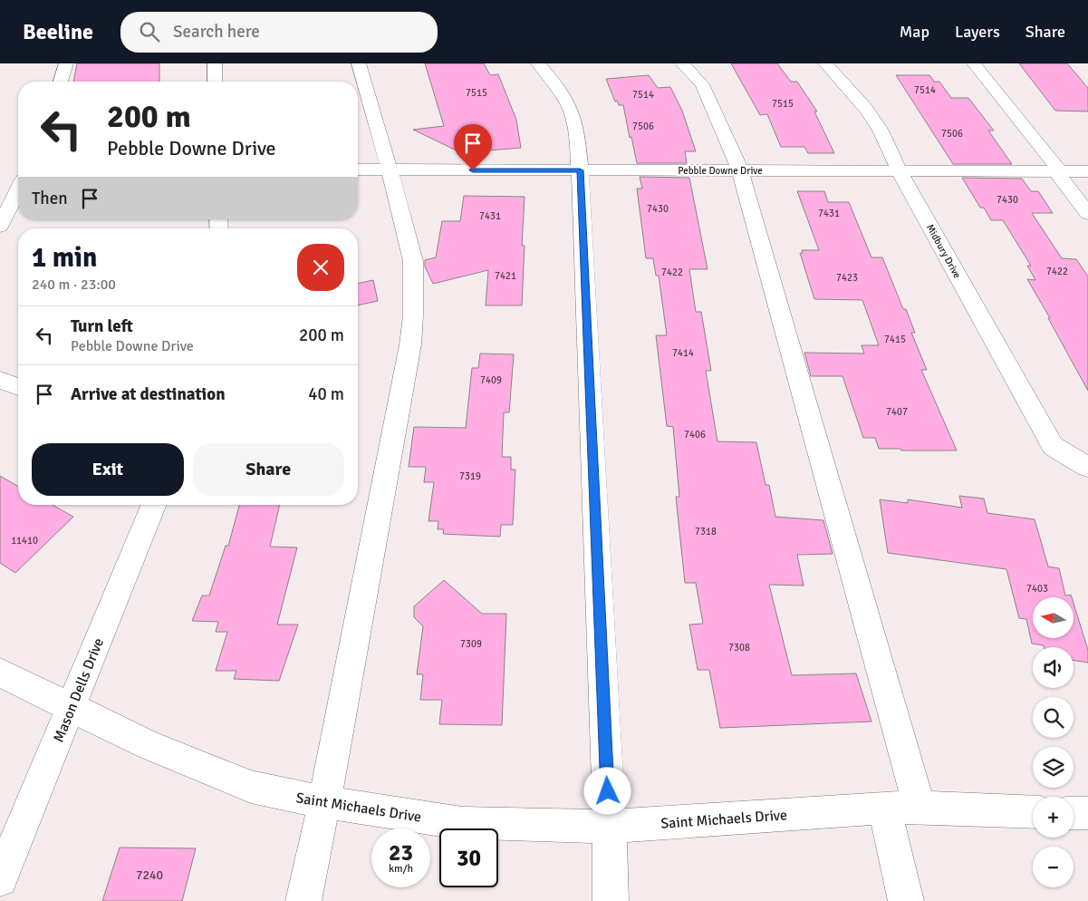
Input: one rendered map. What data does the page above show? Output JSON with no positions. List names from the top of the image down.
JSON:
{
  "streets": {
    "street": [
      "Pebble Downe Drive",
      "Midbury Drive",
      "Mason Dells Drive",
      "Saint Michaels Drive"
    ]
  },
  "crossings": [
    ["Pebble Downe Drive", "Midbury Drive"],
    ["Mason Dells Drive", "Saint Michaels Drive"]
  ],
  "house_numbers": [
    "7514",
    "7515",
    "7514",
    "7515",
    "7506",
    "7506",
    "7430",
    "7430",
    "7431",
    "7431",
    "7422",
    "7422",
    "7421",
    "7423",
    "7415",
    "7414",
    "7409",
    "7407",
    "7406",
    "7319",
    "7318",
    "11410",
    "7403",
    "7309",
    "7308",
    "7240"
  ],
  "north": "left",
  "page": {
    "header": "Beeline",
    "search": "Search here",
    "nav": ["Map", "Layers", "Share"],
    "turn": ["200 m", "Pebble Downe Drive"],
    "then": "Then",
    "heading": ["1 min", "240 m · 23:00"],
    "list": [
      {
        "name": "Turn left",
        "note": "Pebble Downe Drive",
        "value": "200 m"
      },
      {
        "name": "Arrive at destination",
        "value": "40 m"
      }
    ],
    "buttons": ["Exit", "Share"],
    "map_buttons": ["+", "−"],
    "speed": "23 km/h",
    "limit": "30"
  }
}
